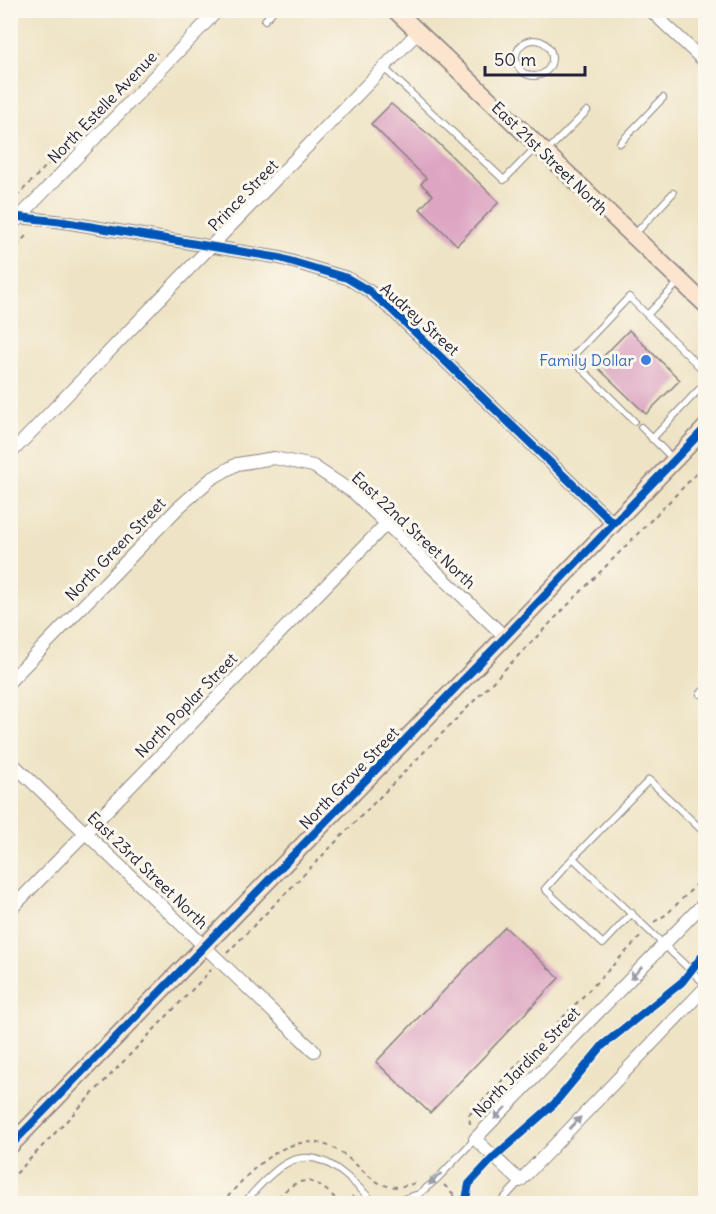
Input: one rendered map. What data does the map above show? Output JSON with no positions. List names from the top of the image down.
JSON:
{
  "streets": {
    "street": [
      "North Estelle Avenue",
      "East 21st Street North",
      "Prince Street",
      "Audrey Street",
      "East 22nd Street North",
      "North Green Street",
      "North Poplar Street",
      "North Grove Street",
      "East 23rd Street North",
      "North Jardine Street"
    ]
  },
  "crossings": [
    ["North Estelle Avenue", "Audrey Street"],
    ["East 21st Street North", "Prince Street"],
    ["Prince Street", "Audrey Street"],
    ["Audrey Street", "North Grove Street"],
    ["East 22nd Street North", "North Green Street"],
    ["East 22nd Street North", "North Poplar Street"],
    ["East 22nd Street North", "North Grove Street"],
    ["North Poplar Street", "East 23rd Street North"],
    ["North Grove Street", "East 23rd Street North"]
  ],
  "places": ["Family Dollar"],
  "scale_bar": "50 m"
}
